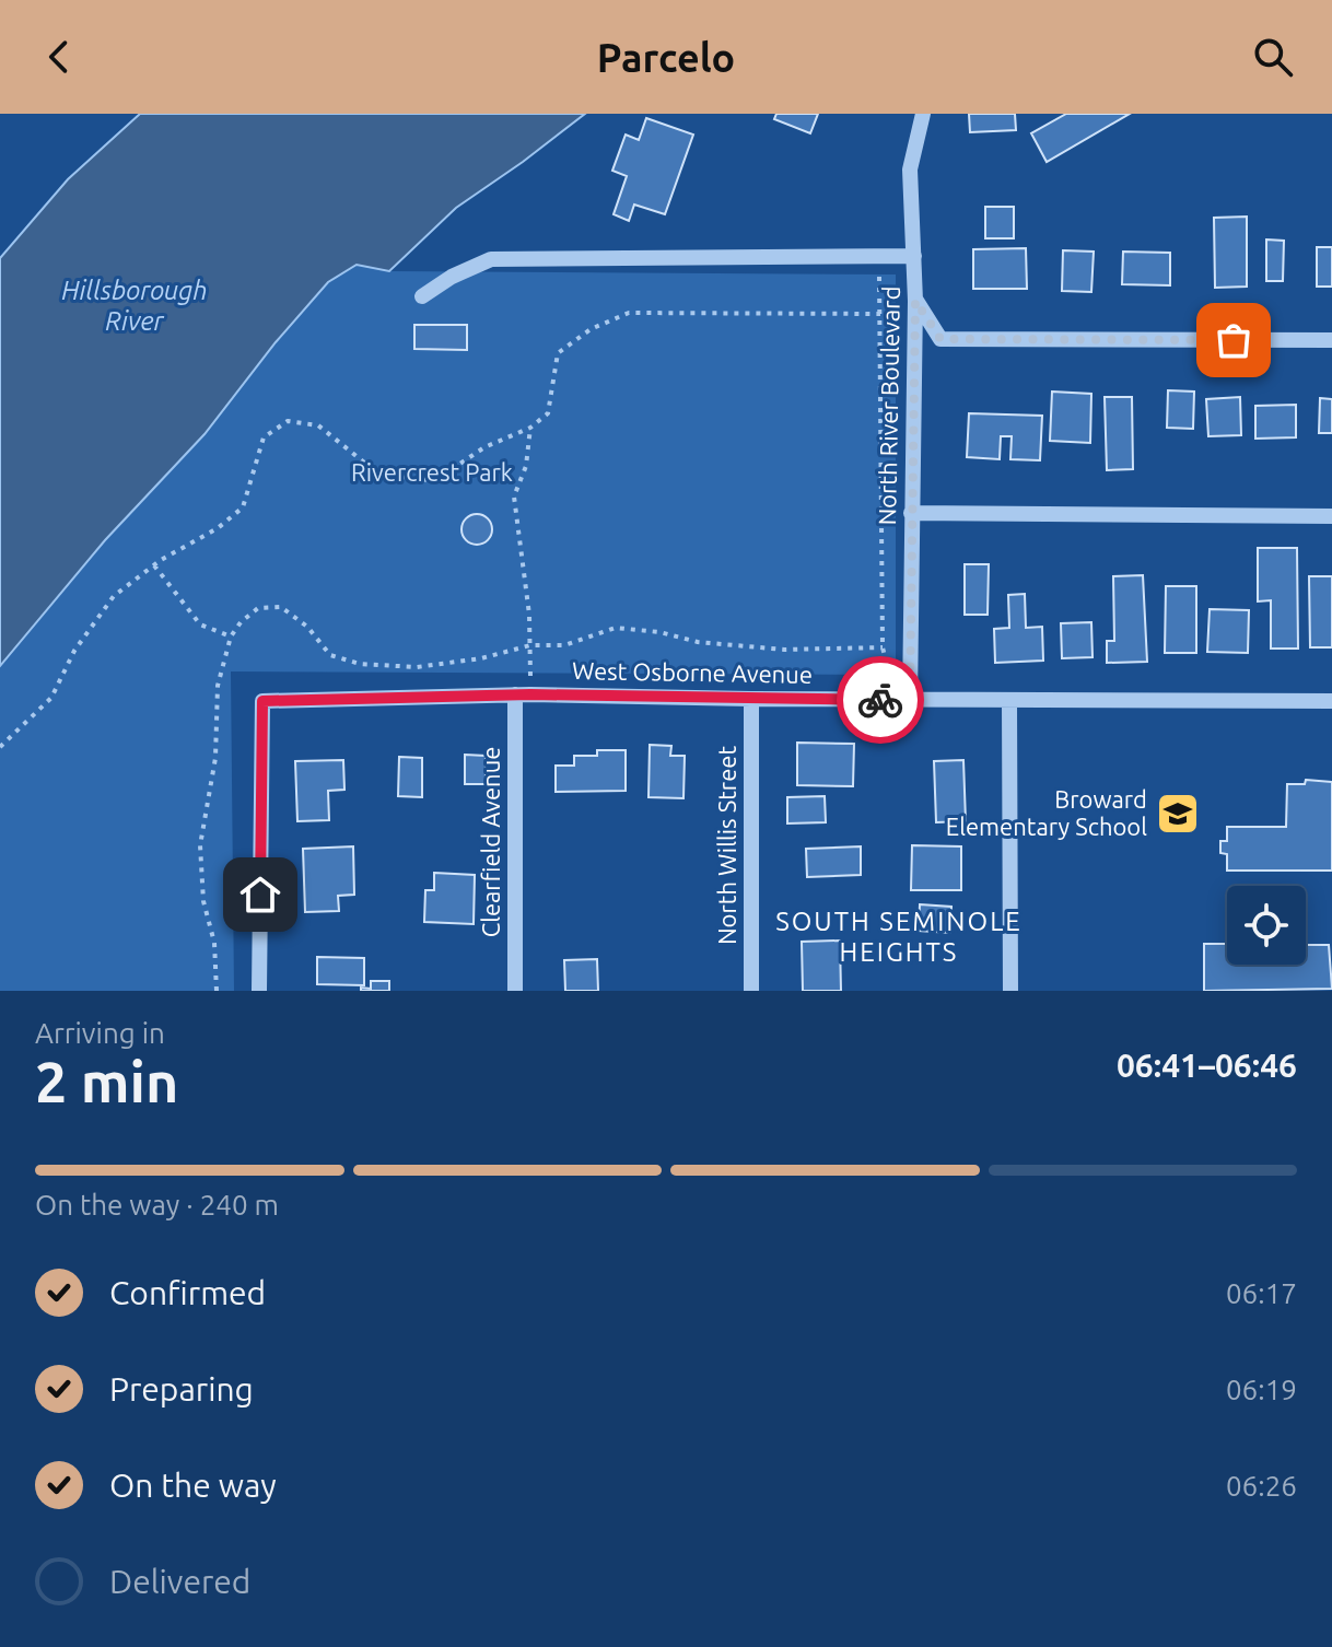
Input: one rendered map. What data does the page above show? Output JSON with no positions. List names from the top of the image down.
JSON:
{
  "streets": {
    "street": [
      "North River Boulevard",
      "West Osborne Avenue",
      "Clearfield Avenue",
      "North Willis Street"
    ]
  },
  "crossings": [
    ["North River Boulevard", "West Osborne Avenue"],
    ["West Osborne Avenue", "Clearfield Avenue"],
    ["West Osborne Avenue", "North Willis Street"]
  ],
  "districts": ["SOUTH SEMINOLE HEIGHTS"],
  "water": ["Hillsborough River"],
  "parks": ["Rivercrest Park"],
  "places": {
    "school or university": ["Broward Elementary School"]
  },
  "page": {
    "header": "Parcelo",
    "heading": ["2 min", "Arriving in", "06:41–06:46"],
    "bar": "On the way · 240 m",
    "list": [
      ["Confirmed", "06:17"],
      ["Preparing", "06:19"],
      ["On the way", "06:26"],
      "Delivered"
    ]
  }
}
